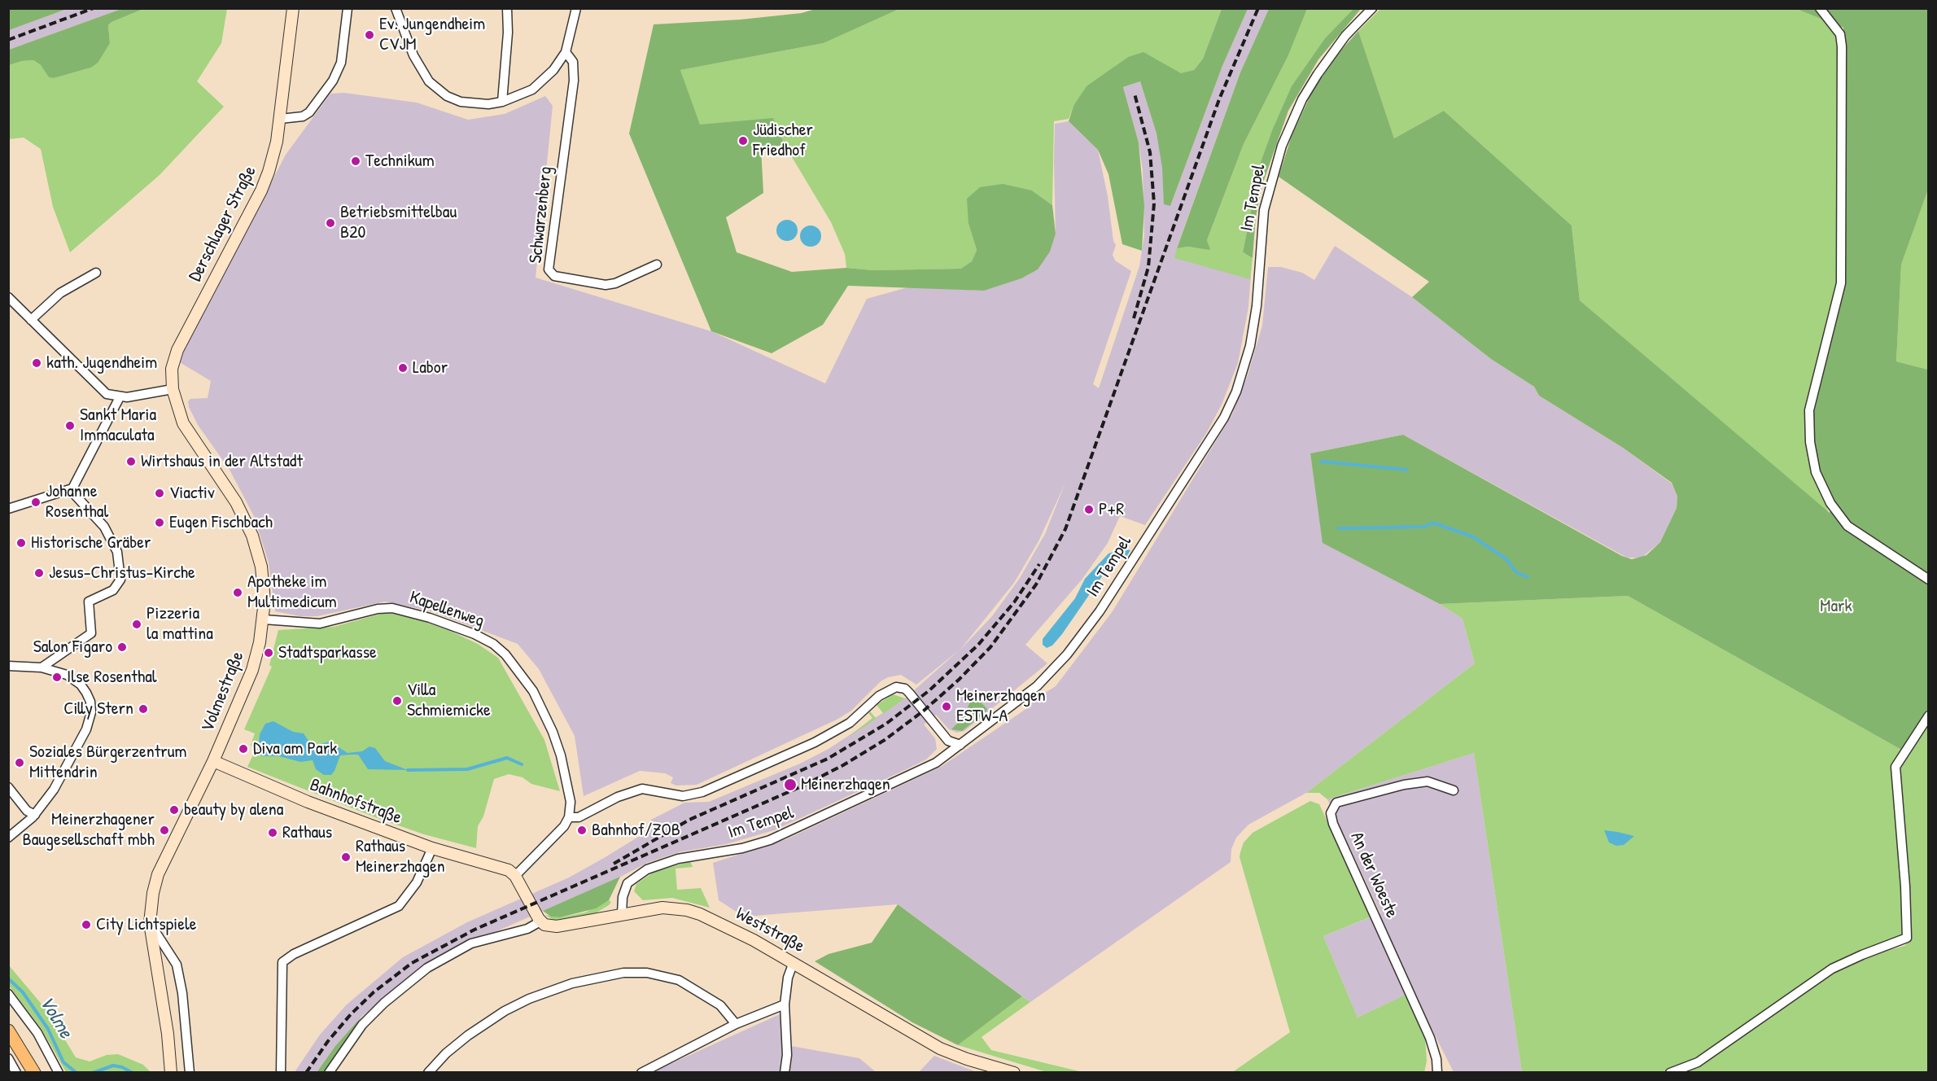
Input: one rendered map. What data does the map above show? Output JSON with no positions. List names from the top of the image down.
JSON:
{
  "streets": {
    "main road": [
      "Derschlager Straße",
      "Volmestraße",
      "Bahnhofstraße",
      "Weststraße"
    ],
    "street": [
      "Im Tempel",
      "Schwarzenberg",
      "Kapellenweg",
      "An der Woeste"
    ]
  },
  "crossings": [
    ["Im Tempel", "Weststraße"],
    ["Derschlager Straße", "Volmestraße"],
    ["Kapellenweg", "Volmestraße"],
    ["Volmestraße", "Bahnhofstraße"]
  ],
  "water": ["Volme"],
  "parks": ["Mark"],
  "places": [
    "Ev. Jungendheim CVJM",
    "Jüdischer Friedhof",
    "Technikum",
    "Betriebsmittelbau B20",
    "kath. Jugendheim",
    "Labor",
    "Sankt Maria Immaculata",
    "Wirtshaus in der Altstadt",
    "Viactiv",
    "Johanne Rosenthal",
    "P+R",
    "Eugen Fischbach",
    "Historische Gräber",
    "Jesus-Christus-Kirche",
    "Apotheke im Multimedicum",
    "Pizzeria la mattina",
    "Salon Figaro",
    "Stadtsparkasse",
    "Ilse Rosenthal",
    "Villa Schmiemicke",
    "Meinerzhagen ESTW-A",
    "Cilly Stern",
    "Diva am Park",
    "Soziales Bürgerzentrum Mittendrin",
    "Meinerzhagen",
    "beauty by alena",
    "Meinerzhagener Baugesellschaft mbh",
    "Bahnhof/ZOB",
    "Rathaus",
    "Rathaus Meinerzhagen",
    "City Lichtspiele"
  ]
}
